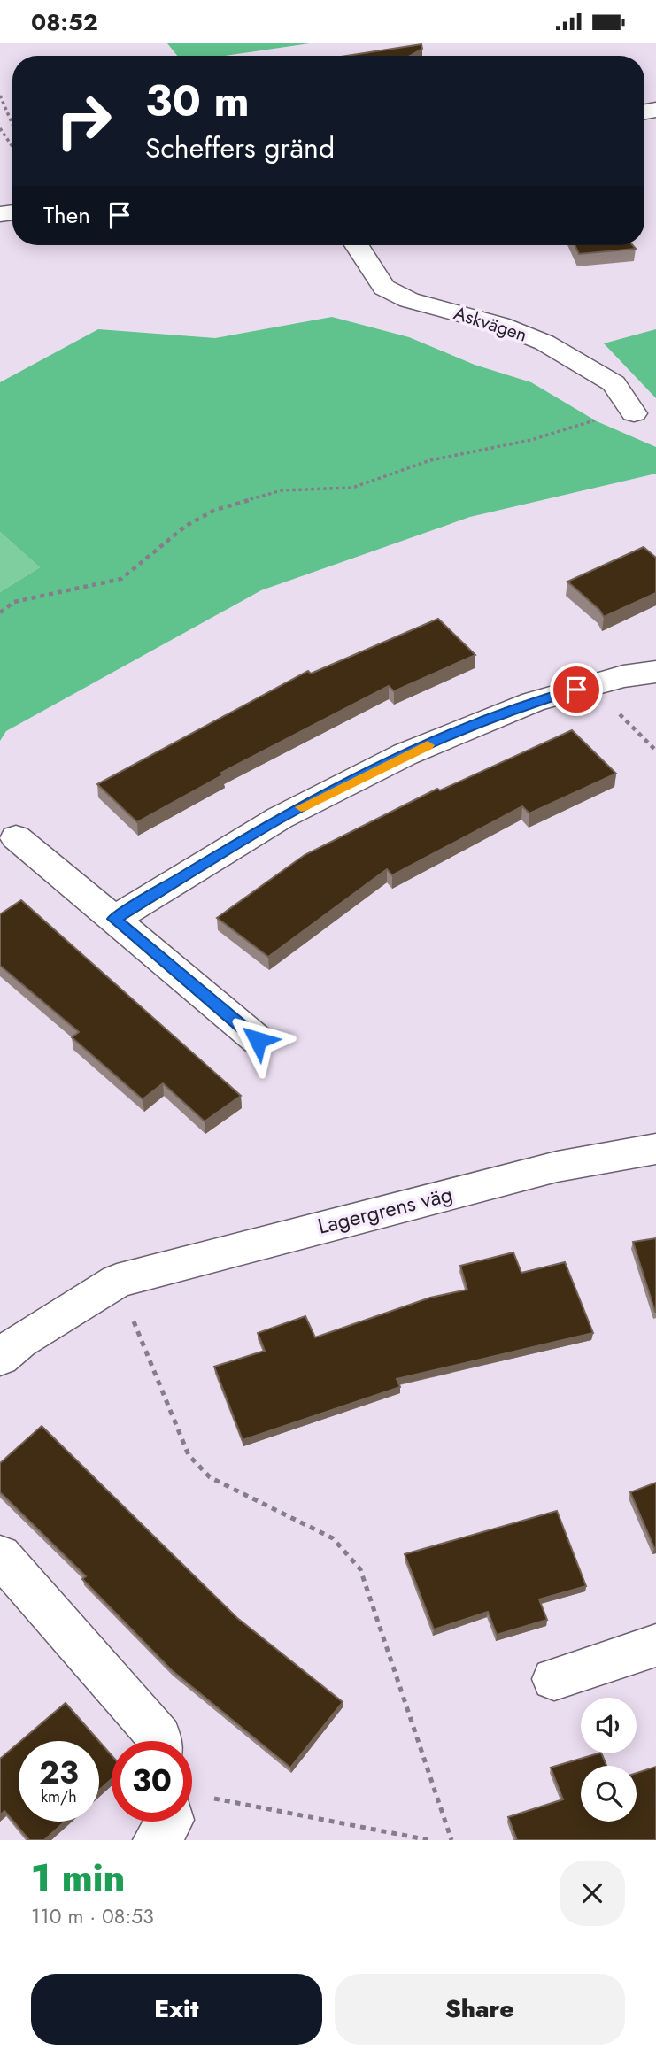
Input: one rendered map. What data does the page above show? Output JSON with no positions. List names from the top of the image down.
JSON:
{
  "streets": {
    "street": ["Askvägen", "Lagergrens väg"]
  },
  "page": {
    "status": "08:52",
    "turn": ["30 m", "Scheffers gränd"],
    "then": "Then",
    "speed": "23 km/h",
    "limit": "30",
    "heading": ["1 min", "110 m · 08:53"],
    "buttons": ["Exit", "Share"]
  }
}
